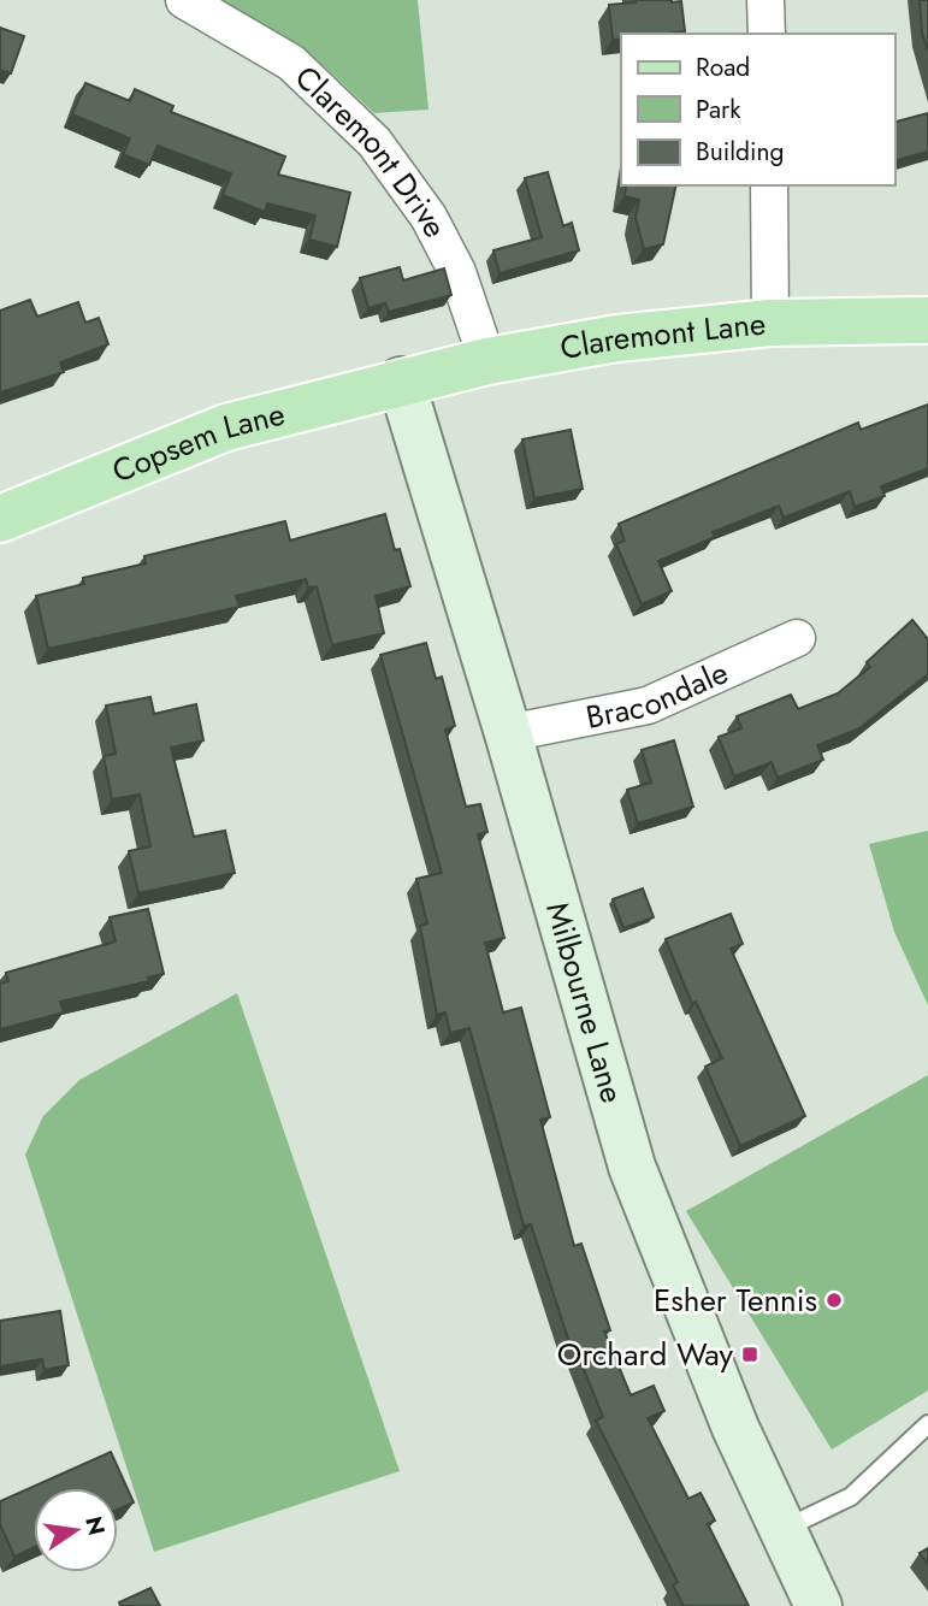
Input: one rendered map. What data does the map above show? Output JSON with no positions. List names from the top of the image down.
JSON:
{
  "streets": {
    "main road": ["Claremont Lane", "Copsem Lane"],
    "street": ["Claremont Drive", "Bracondale", "Milbourne Lane"]
  },
  "crossings": [
    ["Claremont Drive", "Claremont Lane"],
    ["Claremont Lane", "Copsem Lane"],
    ["Claremont Lane", "Milbourne Lane"],
    ["Copsem Lane", "Milbourne Lane"],
    ["Bracondale", "Milbourne Lane"]
  ],
  "places": {
    "other": ["Esher Tennis"],
    "transit": ["Orchard Way"]
  },
  "legend": ["Road", "Park", "Building"],
  "north": "right"
}
